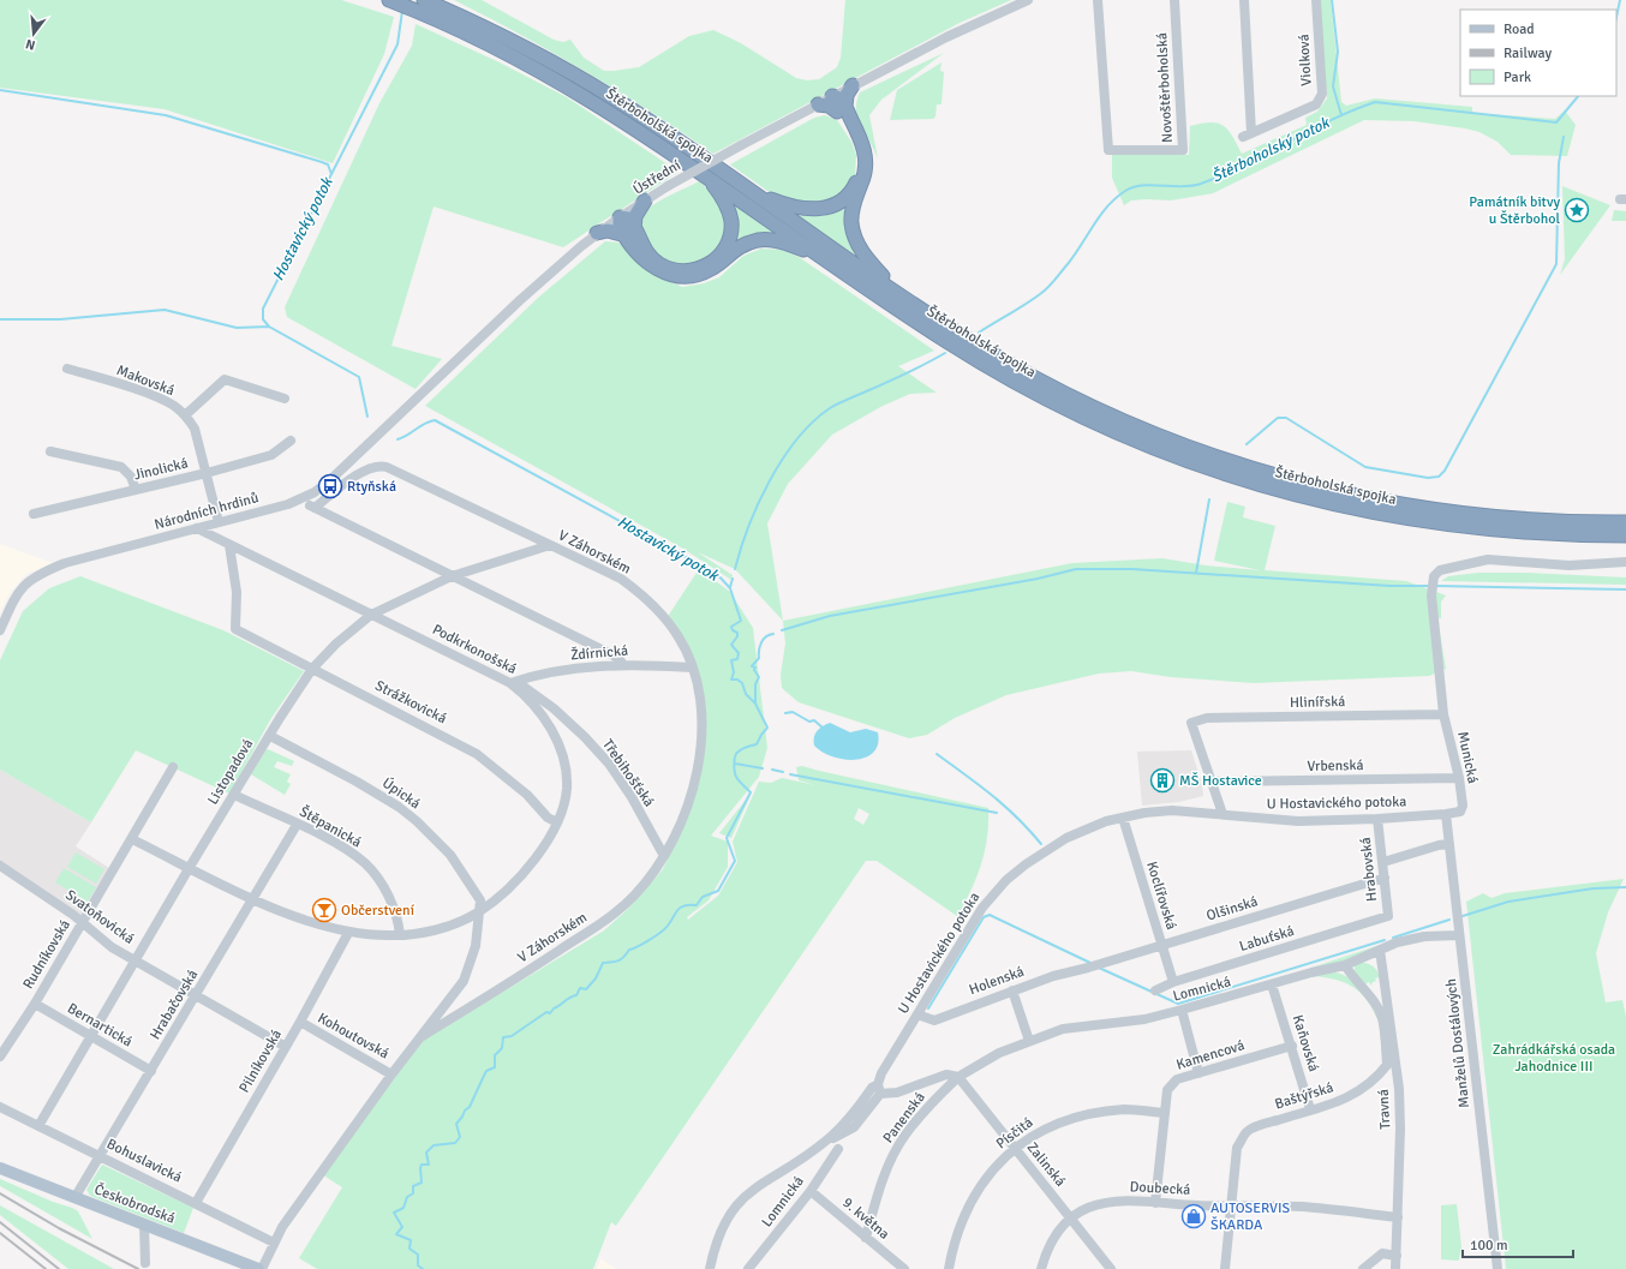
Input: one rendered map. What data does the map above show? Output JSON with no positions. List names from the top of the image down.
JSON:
{
  "streets": {
    "highway": ["Štěrboholská spojka"],
    "main road": ["Českobrodská"],
    "street": [
      "Violková",
      "Novoštěrboholská",
      "Ústřední",
      "Makovská",
      "Jinolická",
      "Národních hrdinů",
      "V Záhorském",
      "Podkrkonošská",
      "Ždírnická",
      "Strážkovická",
      "Hlinířská",
      "Munická",
      "Vrbenská",
      "Listopadová",
      "Třebihošťská",
      "Úpická",
      "U Hostavického potoka",
      "Štěpanická",
      "Hrabovská",
      "Koclířovská",
      "Olšinská",
      "Svatoňovická",
      "Labuťská",
      "Rudníkovská",
      "Holenská",
      "Lomnická",
      "Hrabačovská",
      "Bernartická",
      "Kohoutovská",
      "Kaňovská",
      "Manželů Dostálových",
      "Kamencová",
      "Pilníkovská",
      "Baštýřská",
      "Travná",
      "Panenská",
      "Písčitá",
      "Bohuslavická",
      "Zalinská",
      "Doubecká",
      "9. května"
    ]
  },
  "crossings": [
    ["Ústřední", "Národních hrdinů"],
    ["Makovská", "Jinolická"],
    ["Makovská", "Národních hrdinů"],
    ["Národních hrdinů", "Podkrkonošská"],
    ["V Záhorském", "Podkrkonošská"],
    ["V Záhorském", "Ždírnická"],
    ["V Záhorském", "Listopadová"],
    ["V Záhorském", "Třebihošťská"],
    ["V Záhorském", "Úpická"],
    ["V Záhorském", "Kohoutovská"],
    ["V Záhorském", "Bohuslavická"],
    ["Podkrkonošská", "Ždírnická"],
    ["Podkrkonošská", "Strážkovická"],
    ["Podkrkonošská", "Listopadová"],
    ["Podkrkonošská", "Třebihošťská"],
    ["Podkrkonošská", "Úpická"],
    ["Podkrkonošská", "Štěpanická"],
    ["Podkrkonošská", "Rudníkovská"],
    ["Podkrkonošská", "Hrabačovská"],
    ["Podkrkonošská", "Pilníkovská"],
    ["Ždírnická", "Třebihošťská"],
    ["Strážkovická", "Listopadová"],
    ["Hlinířská", "Munická"],
    ["Hlinířská", "Vrbenská"],
    ["Munická", "Vrbenská"],
    ["Munická", "U Hostavického potoka"],
    ["Listopadová", "Úpická"],
    ["Listopadová", "Štěpanická"],
    ["Listopadová", "Svatoňovická"],
    ["Listopadová", "Bernartická"],
    ["Listopadová", "Bohuslavická"],
    ["U Hostavického potoka", "Hrabovská"],
    ["U Hostavického potoka", "Koclířovská"],
    ["U Hostavického potoka", "Holenská"],
    ["U Hostavického potoka", "Lomnická"],
    ["U Hostavického potoka", "Manželů Dostálových"],
    ["Štěpanická", "Hrabačovská"],
    ["Hrabovská", "Olšinská"],
    ["Hrabovská", "Labuťská"],
    ["Koclířovská", "Olšinská"],
    ["Koclířovská", "Labuťská"],
    ["Olšinská", "Holenská"],
    ["Svatoňovická", "Rudníkovská"],
    ["Svatoňovická", "Hrabačovská"],
    ["Svatoňovická", "Pilníkovská"],
    ["Rudníkovská", "Bernartická"],
    ["Lomnická", "Kaňovská"],
    ["Lomnická", "Manželů Dostálových"],
    ["Lomnická", "Baštýřská"],
    ["Lomnická", "Travná"],
    ["Lomnická", "Panenská"],
    ["Lomnická", "Zalinská"],
    ["Lomnická", "9. května"],
    ["Hrabačovská", "Bernartická"],
    ["Hrabačovská", "Bohuslavická"],
    ["Hrabačovská", "Českobrodská"],
    ["Kohoutovská", "Pilníkovská"],
    ["Kaňovská", "Kamencová"],
    ["Kaňovská", "Baštýřská"],
    ["Kamencová", "Písčitá"],
    ["Kamencová", "Doubecká"],
    ["Pilníkovská", "Bohuslavická"],
    ["Baštýřská", "Doubecká"],
    ["Travná", "Doubecká"],
    ["Panenská", "Zalinská"],
    ["Panenská", "9. května"],
    ["Písčitá", "Zalinská"],
    ["Zalinská", "Doubecká"]
  ],
  "water": ["Štěrboholský potok", "Hostavický potok"],
  "parks": ["Zahrádkářská osada Jahodnice III"],
  "places": {
    "place": ["Památník bitvy u Štěrbohol"],
    "bus stop": ["Rtyňská"],
    "building": ["MŠ Hostavice"],
    "bar": ["Občerstvení"],
    "shop": ["AUTOSERVIS ŠKARDA"]
  },
  "legend": ["Road", "Railway", "Park"],
  "scale_bar": "100 m",
  "north": "bottom"
}
